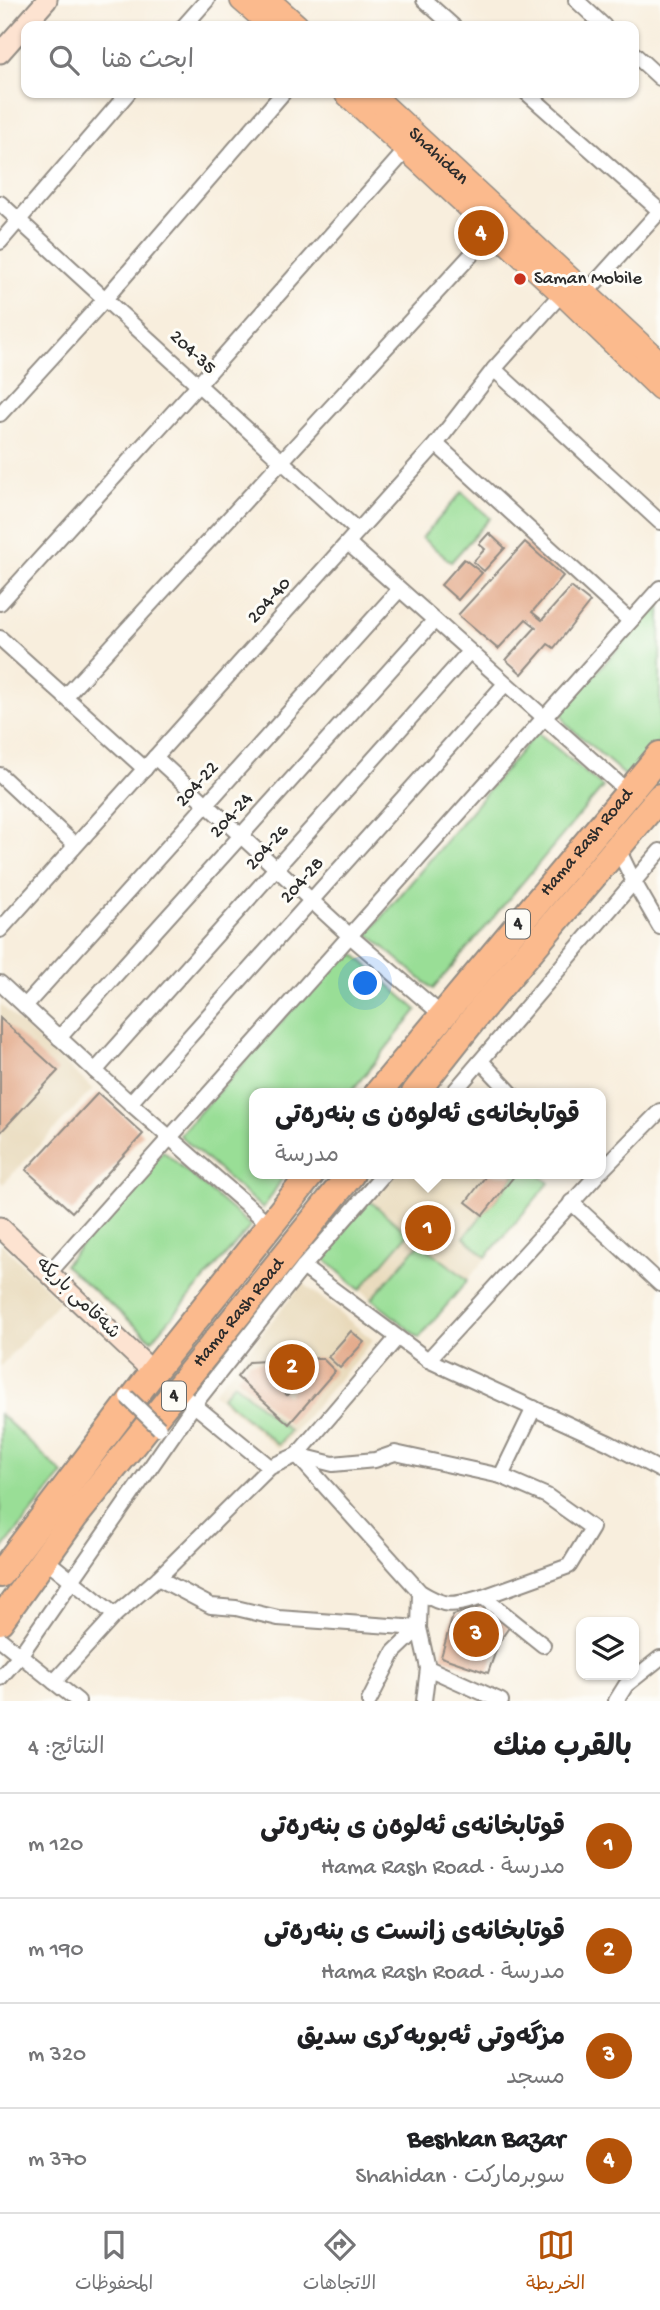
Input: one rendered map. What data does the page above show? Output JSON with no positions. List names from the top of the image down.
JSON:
{
  "streets": {
    "highway": ["Hama Rash Road", "4"],
    "main road": ["Shahidan"],
    "street": [
      "204-35",
      "204-40",
      "204-22",
      "204-24",
      "204-26",
      "204-28",
      "شەقامی باریکە"
    ]
  },
  "crossings": [
    ["204-35", "204-40"],
    ["Hama Rash Road", "شەقامی باریکە"]
  ],
  "places": ["Saman Mobile"],
  "page": {
    "search": "ابحث هنا",
    "pins": [
      "4",
      "1",
      "2",
      "3"
    ],
    "popup": ["قوتابخانەی ئەلوەن ی بنەرەتی", "مدرسة"],
    "heading": ["بالقرب منك", "النتائج: 4"],
    "list": [
      {
        "mark": "1",
        "name": "قوتابخانەی ئەلوەن ی بنەرەتی",
        "note": "مدرسة · Hama Rash Road",
        "value": "120 m"
      },
      {
        "mark": "2",
        "name": "قوتابخانەی زانست ی بنەرەتی",
        "note": "مدرسة · Hama Rash Road",
        "value": "190 m"
      },
      {
        "mark": "3",
        "name": "مزگەوتی ئەبوبەکری سدیق",
        "note": "مسجد",
        "value": "320 m"
      },
      {
        "mark": "4",
        "name": "Beshkan Bazar",
        "note": "سوبرماركت · Shahidan",
        "value": "370 m"
      }
    ],
    "nav": ["الخريطة", "الاتجاهات", "المحفوظات"]
  }
}
